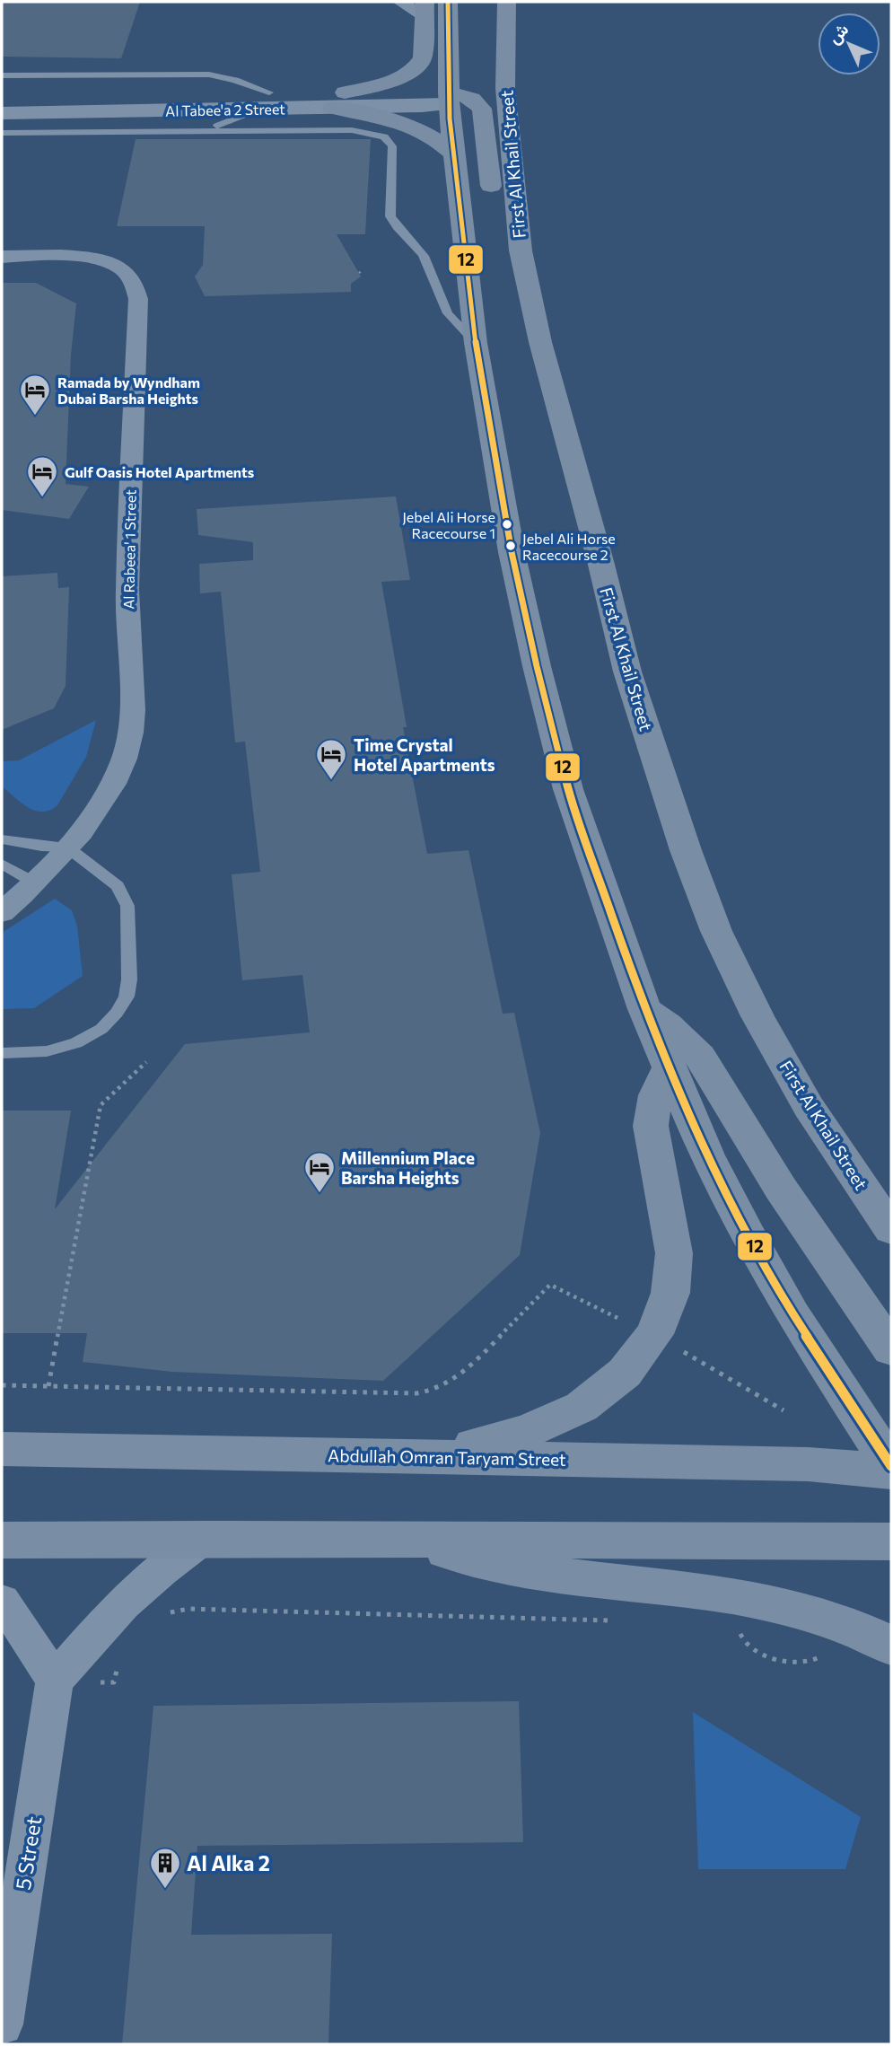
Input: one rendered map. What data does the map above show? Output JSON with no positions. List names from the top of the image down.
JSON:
{
  "streets": {
    "main road": ["First Al Khail Street", "Abdullah Omran Taryam Street"],
    "street": ["Al Tabee'a 2 Street", "Al Rabeea' 1 Street", "5 Street"]
  },
  "crossings": [
    ["Al Tabee'a 2 Street", "First Al Khail Street"]
  ],
  "places": {
    "hotel": [
      "Ramada by Wyndham Dubai Barsha Heights",
      "Gulf Oasis Hotel Apartments",
      "Time Crystal Hotel Apartments",
      "Millennium Place Barsha Heights"
    ],
    "other": ["Jebel Ali Horse Racecourse 1", "Jebel Ali Horse Racecourse 2"],
    "building": ["Al Alka 2"]
  },
  "lines": ["transit line 12"],
  "north": "top left"
}
